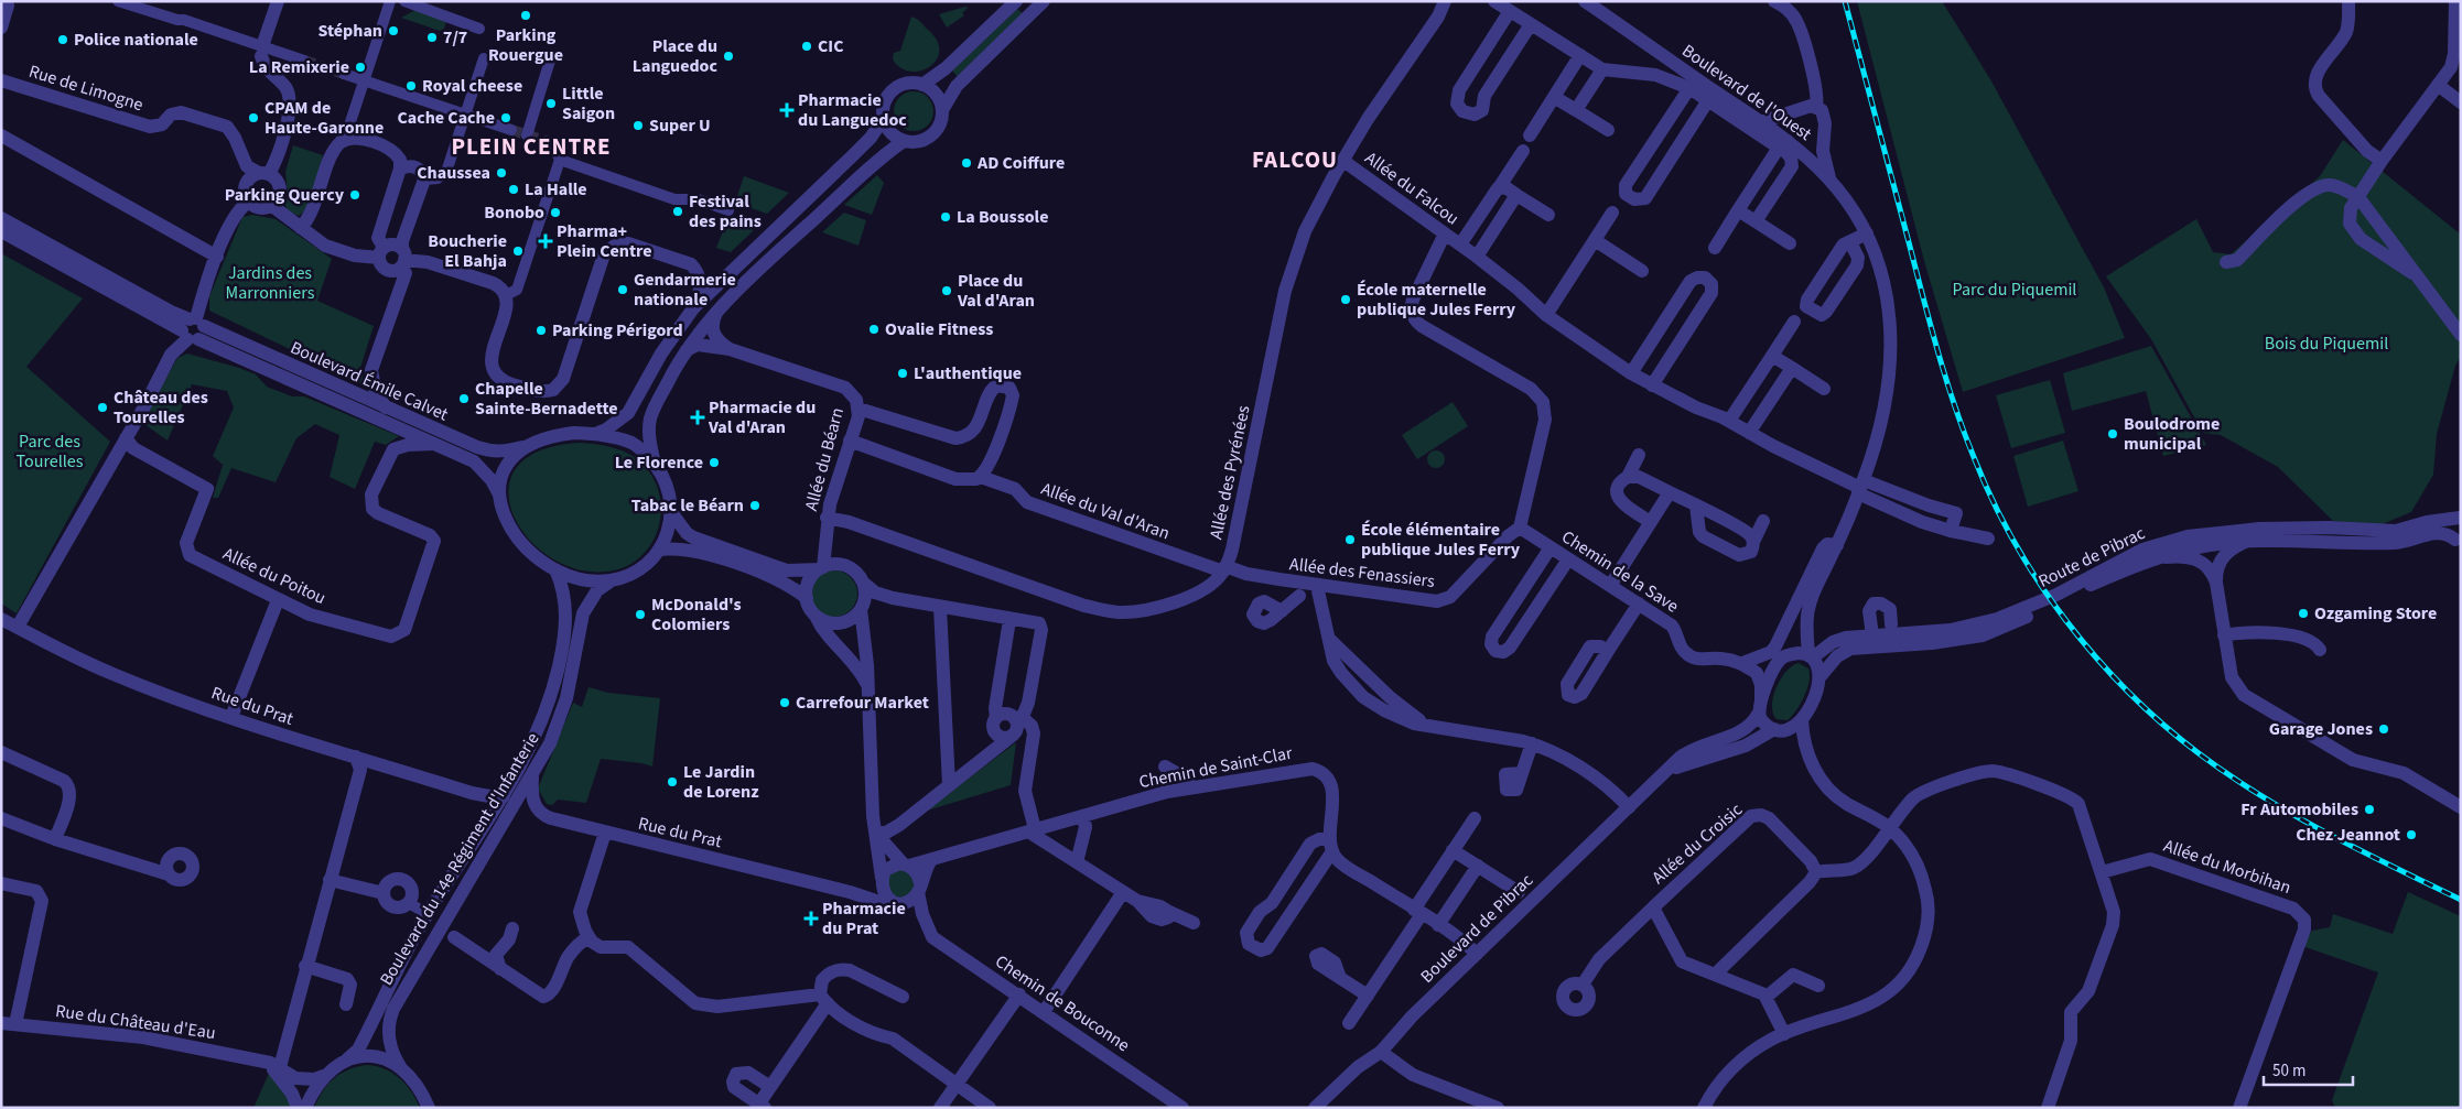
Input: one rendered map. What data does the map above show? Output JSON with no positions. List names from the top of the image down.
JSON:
{
  "streets": {
    "street": [
      "Rue de Limogne",
      "Boulevard de l'Ouest",
      "Allée du Falcou",
      "Boulevard Émile Calvet",
      "Allée du Béarn",
      "Allée des Pyrénées",
      "Allée du Val d'Aran",
      "Route de Pibrac",
      "Chemin de la Save",
      "Allée des Fenassiers",
      "Allée du Poitou",
      "Rue du Prat",
      "Chemin de Saint-Clar",
      "Allée du Croisic",
      "Boulevard du 14e Régiment d'Infanterie",
      "Allée du Morbihan",
      "Boulevard de Pibrac",
      "Chemin de Bouconne",
      "Rue du Château d'Eau"
    ]
  },
  "crossings": [
    ["Boulevard de l'Ouest", "Allée du Falcou"],
    ["Boulevard de l'Ouest", "Route de Pibrac"],
    ["Boulevard de l'Ouest", "Boulevard de Pibrac"],
    ["Allée du Falcou", "Allée des Pyrénées"],
    ["Boulevard Émile Calvet", "Allée du Poitou"],
    ["Boulevard Émile Calvet", "Boulevard du 14e Régiment d'Infanterie"],
    ["Allée des Pyrénées", "Allée du Val d'Aran"],
    ["Allée des Pyrénées", "Allée des Fenassiers"],
    ["Allée du Val d'Aran", "Allée des Fenassiers"],
    ["Route de Pibrac", "Boulevard de Pibrac"],
    ["Chemin de la Save", "Allée des Fenassiers"],
    ["Chemin de la Save", "Boulevard de Pibrac"],
    ["Rue du Prat", "Chemin de Saint-Clar"],
    ["Rue du Prat", "Boulevard du 14e Régiment d'Infanterie"],
    ["Rue du Prat", "Chemin de Bouconne"],
    ["Chemin de Saint-Clar", "Chemin de Bouconne"]
  ],
  "districts": ["PLEIN CENTRE", "FALCOU"],
  "parks": [
    "Jardins des Marronniers",
    "Parc du Piquemil",
    "Bois du Piquemil",
    "Parc des Tourelles"
  ],
  "places": {
    "other": [
      "Parking Rouergue",
      "Stéphan",
      "7/7",
      "Police nationale",
      "CIC",
      "Place du Languedoc",
      "La Remixerie",
      "Royal cheese",
      "Little Saigon",
      "CPAM de Haute-Garonne",
      "Cache Cache",
      "Super U",
      "AD Coiffure",
      "Chaussea",
      "La Halle",
      "Parking Quercy",
      "Festival des pains",
      "Bonobo",
      "La Boussole",
      "Boucherie El Bahja",
      "Gendarmerie nationale",
      "Place du Val d'Aran",
      "École maternelle publique Jules Ferry",
      "Ovalie Fitness",
      "Parking Périgord",
      "L'authentique",
      "Chapelle Sainte-Bernadette",
      "Château des Tourelles",
      "Boulodrome municipal",
      "Le Florence",
      "Tabac le Béarn",
      "École élémentaire publique Jules Ferry",
      "Ozgaming Store",
      "McDonald's Colomiers",
      "Carrefour Market",
      "Garage Jones",
      "Le Jardin de Lorenz",
      "Fr Automobiles",
      "Chez Jeannot"
    ],
    "health": [
      "Pharmacie du Languedoc",
      "Pharma+ Plein Centre",
      "Pharmacie du Val d'Aran",
      "Pharmacie du Prat"
    ]
  },
  "scale_bar": "50 m"
}
